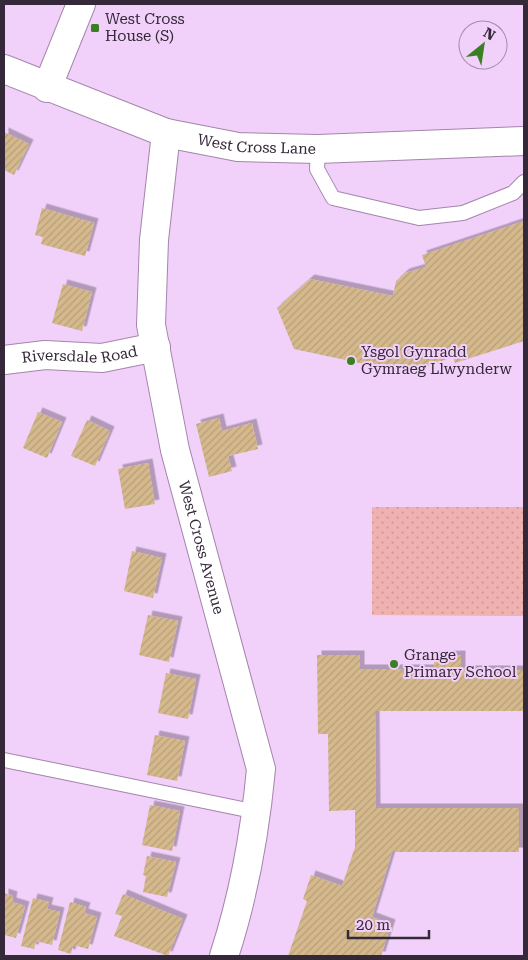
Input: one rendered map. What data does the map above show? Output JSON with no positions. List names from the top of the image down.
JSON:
{
  "streets": {
    "street": ["West Cross Lane", "Riversdale Road", "West Cross Avenue"]
  },
  "crossings": [
    ["West Cross Lane", "West Cross Avenue"],
    ["Riversdale Road", "West Cross Avenue"]
  ],
  "places": {
    "transit": ["West Cross House (S)"],
    "other": ["Ysgol Gynradd Gymraeg Llwynderw", "Grange Primary School"]
  },
  "scale_bar": "20 m",
  "north": "top right"
}
